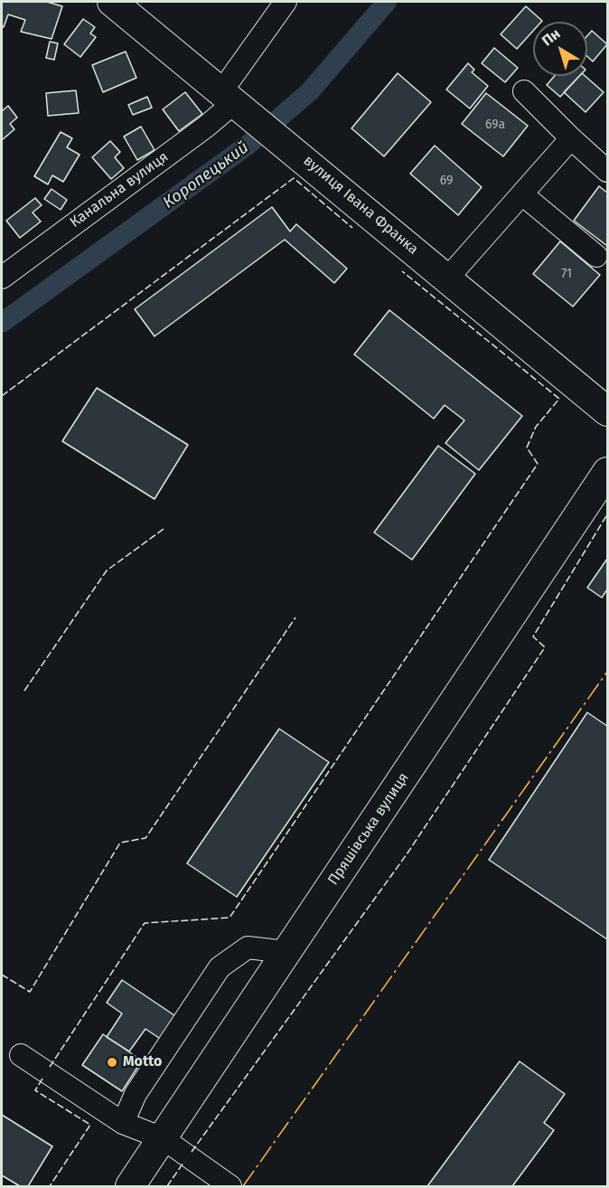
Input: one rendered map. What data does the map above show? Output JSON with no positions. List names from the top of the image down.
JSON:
{
  "streets": {
    "main road": ["вулиця Івана Франка", "Пряшівська вулиця"],
    "street": ["Канальна вулиця"]
  },
  "crossings": [
    ["Канальна вулиця", "вулиця Івана Франка"]
  ],
  "water": ["Коропецький"],
  "places": ["Motto"],
  "house_numbers": ["69а", "69", "71"],
  "north": "top left"
}
